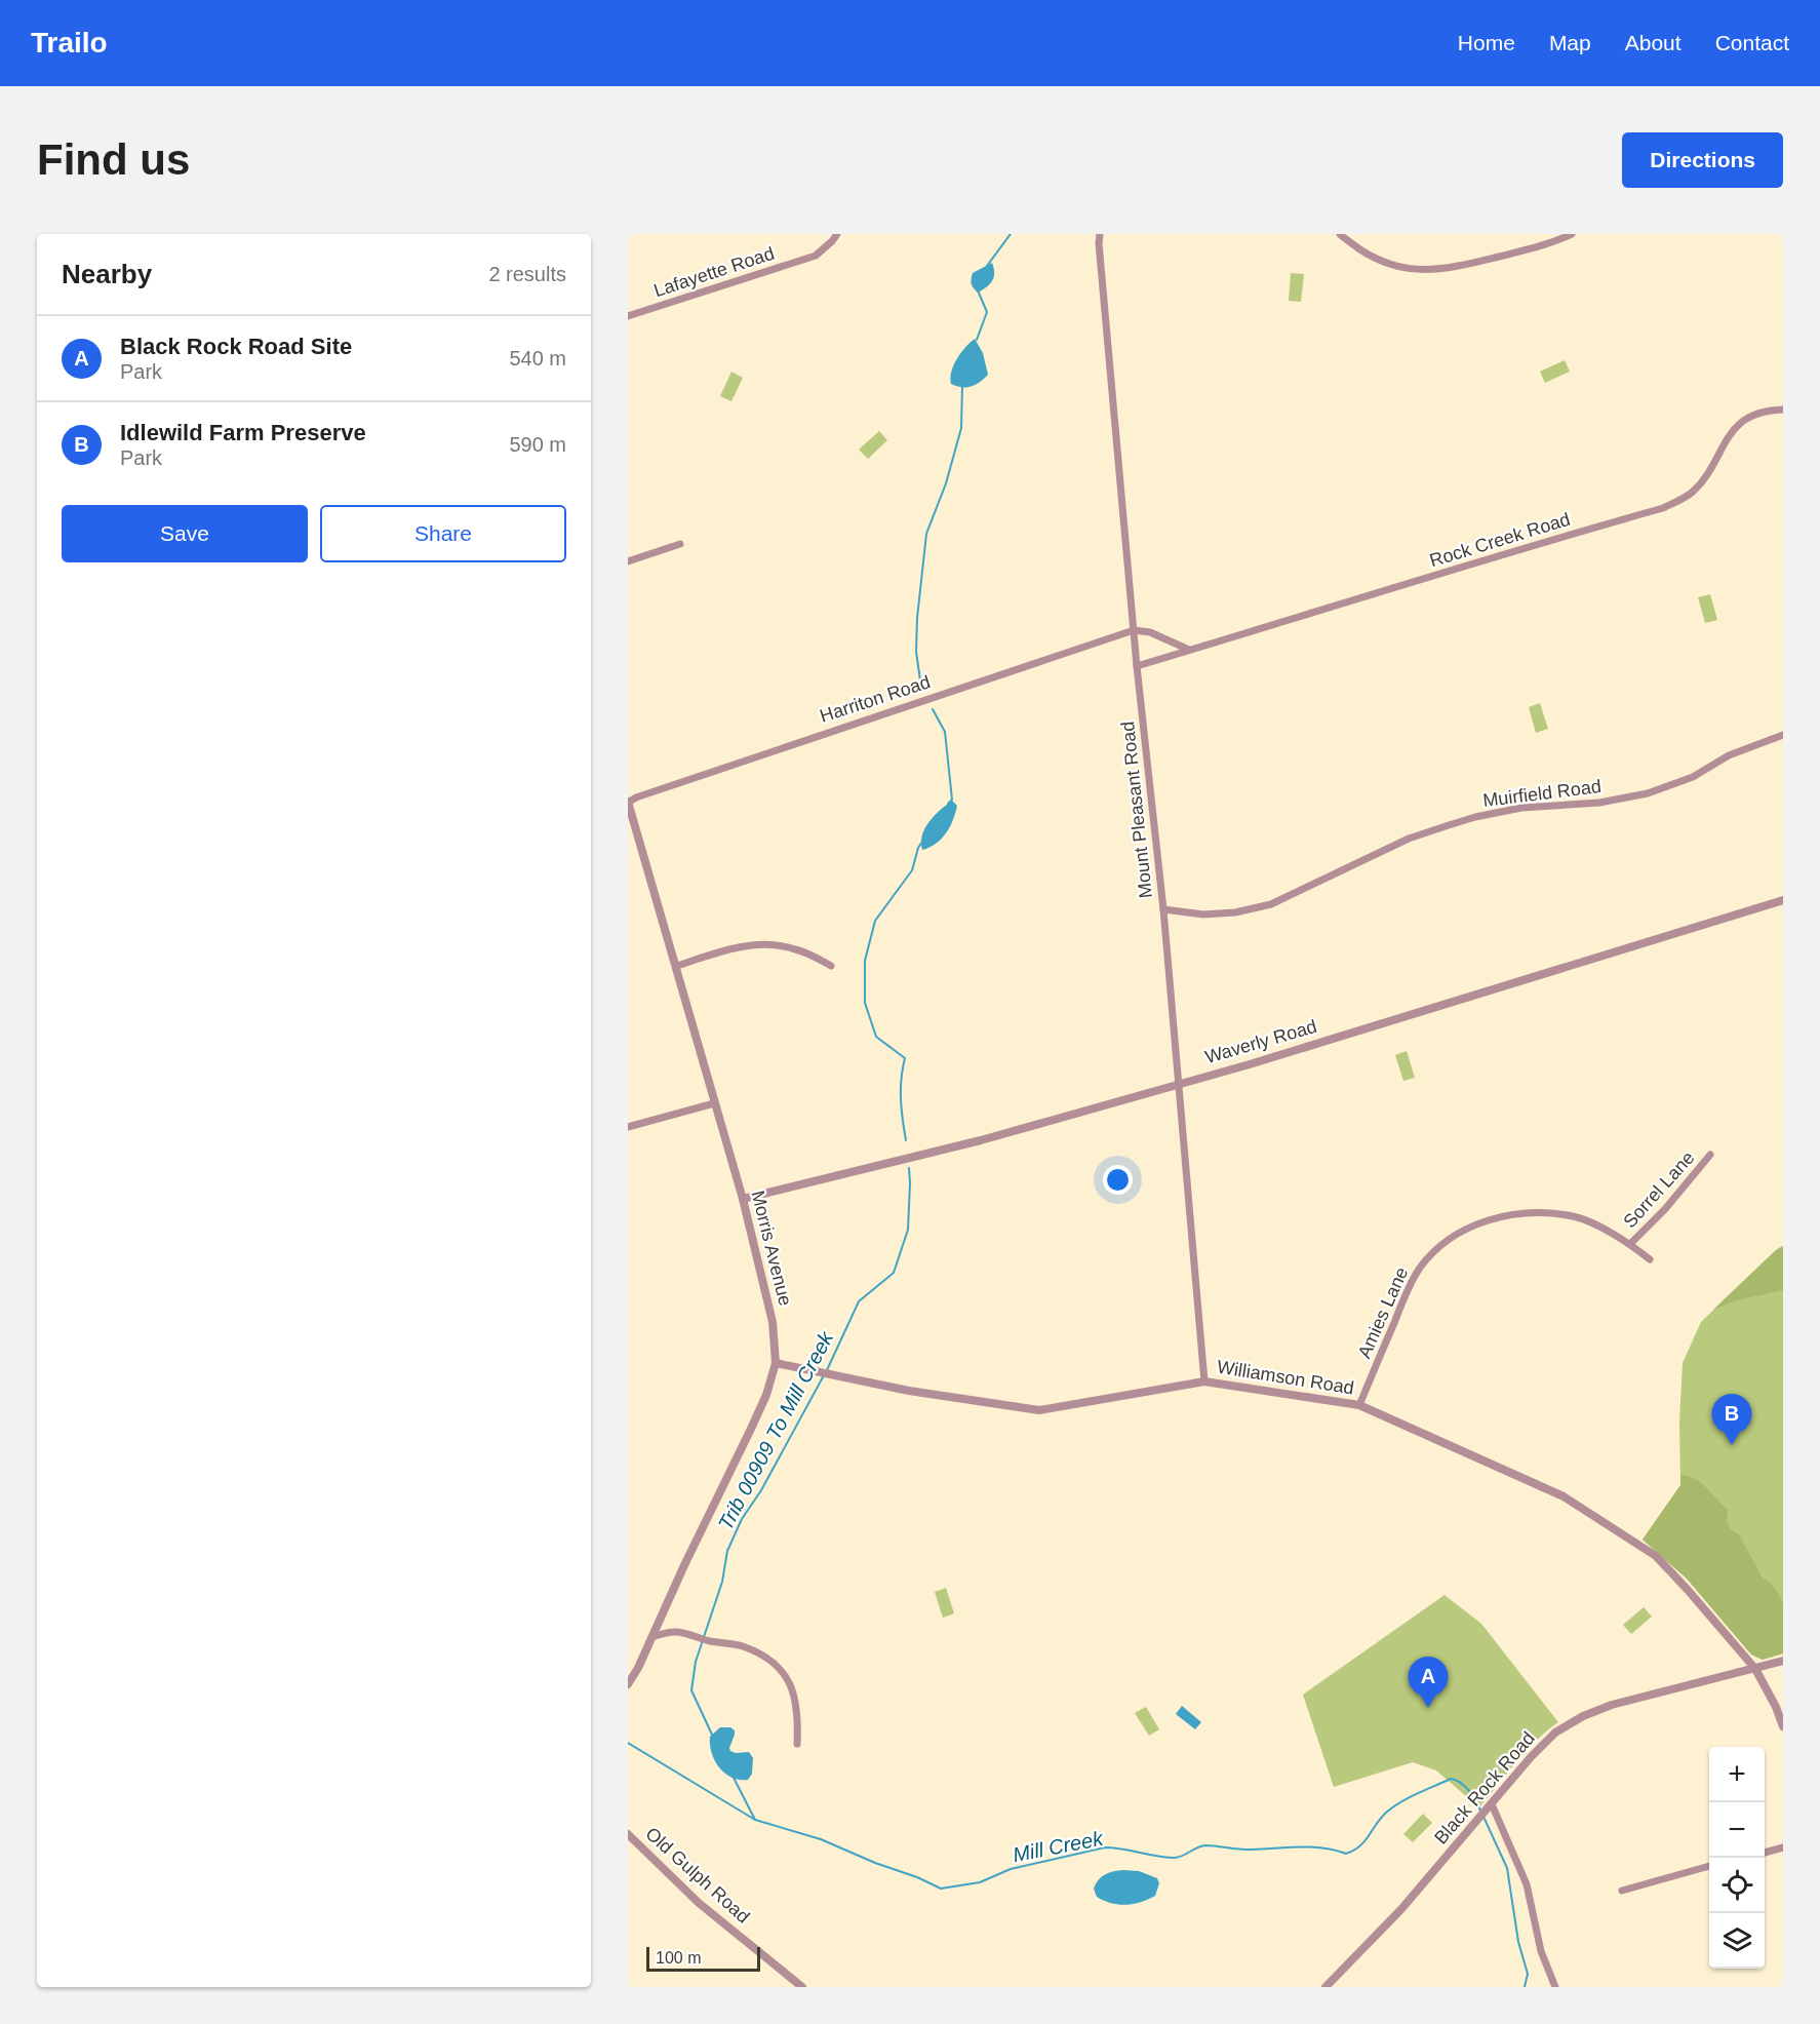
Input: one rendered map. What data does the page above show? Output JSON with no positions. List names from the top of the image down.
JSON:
{
  "streets": {
    "street": [
      "Lafayette Road",
      "Rock Creek Road",
      "Harriton Road",
      "Muirfield Road",
      "Mount Pleasant Road",
      "Waverly Road",
      "Sorrel Lane",
      "Morris Avenue",
      "Amies Lane",
      "Williamson Road",
      "Black Rock Road",
      "Old Gulph Road"
    ]
  },
  "crossings": [
    ["Rock Creek Road", "Mount Pleasant Road"],
    ["Harriton Road", "Mount Pleasant Road"],
    ["Harriton Road", "Morris Avenue"],
    ["Muirfield Road", "Mount Pleasant Road"],
    ["Mount Pleasant Road", "Waverly Road"],
    ["Mount Pleasant Road", "Williamson Road"],
    ["Waverly Road", "Morris Avenue"],
    ["Sorrel Lane", "Amies Lane"],
    ["Morris Avenue", "Williamson Road"],
    ["Amies Lane", "Williamson Road"],
    ["Williamson Road", "Black Rock Road"]
  ],
  "water": ["Trib 00909 To Mill Creek", "Mill Creek"],
  "scale_bar": "100 m",
  "page": {
    "header": "Trailo",
    "nav": [
      "Home",
      "Map",
      "About",
      "Contact"
    ],
    "buttons": [
      "Directions",
      ["Save", "Share"]
    ],
    "title": "Find us",
    "heading": ["Nearby", "2 results"],
    "list": [
      {
        "mark": "A",
        "name": "Black Rock Road Site",
        "note": "Park",
        "value": "540 m"
      },
      {
        "mark": "B",
        "name": "Idlewild Farm Preserve",
        "note": "Park",
        "value": "590 m"
      }
    ],
    "pins": ["B", "A"],
    "map_buttons": ["+", "−"],
    "scale": "100 m"
  }
}
